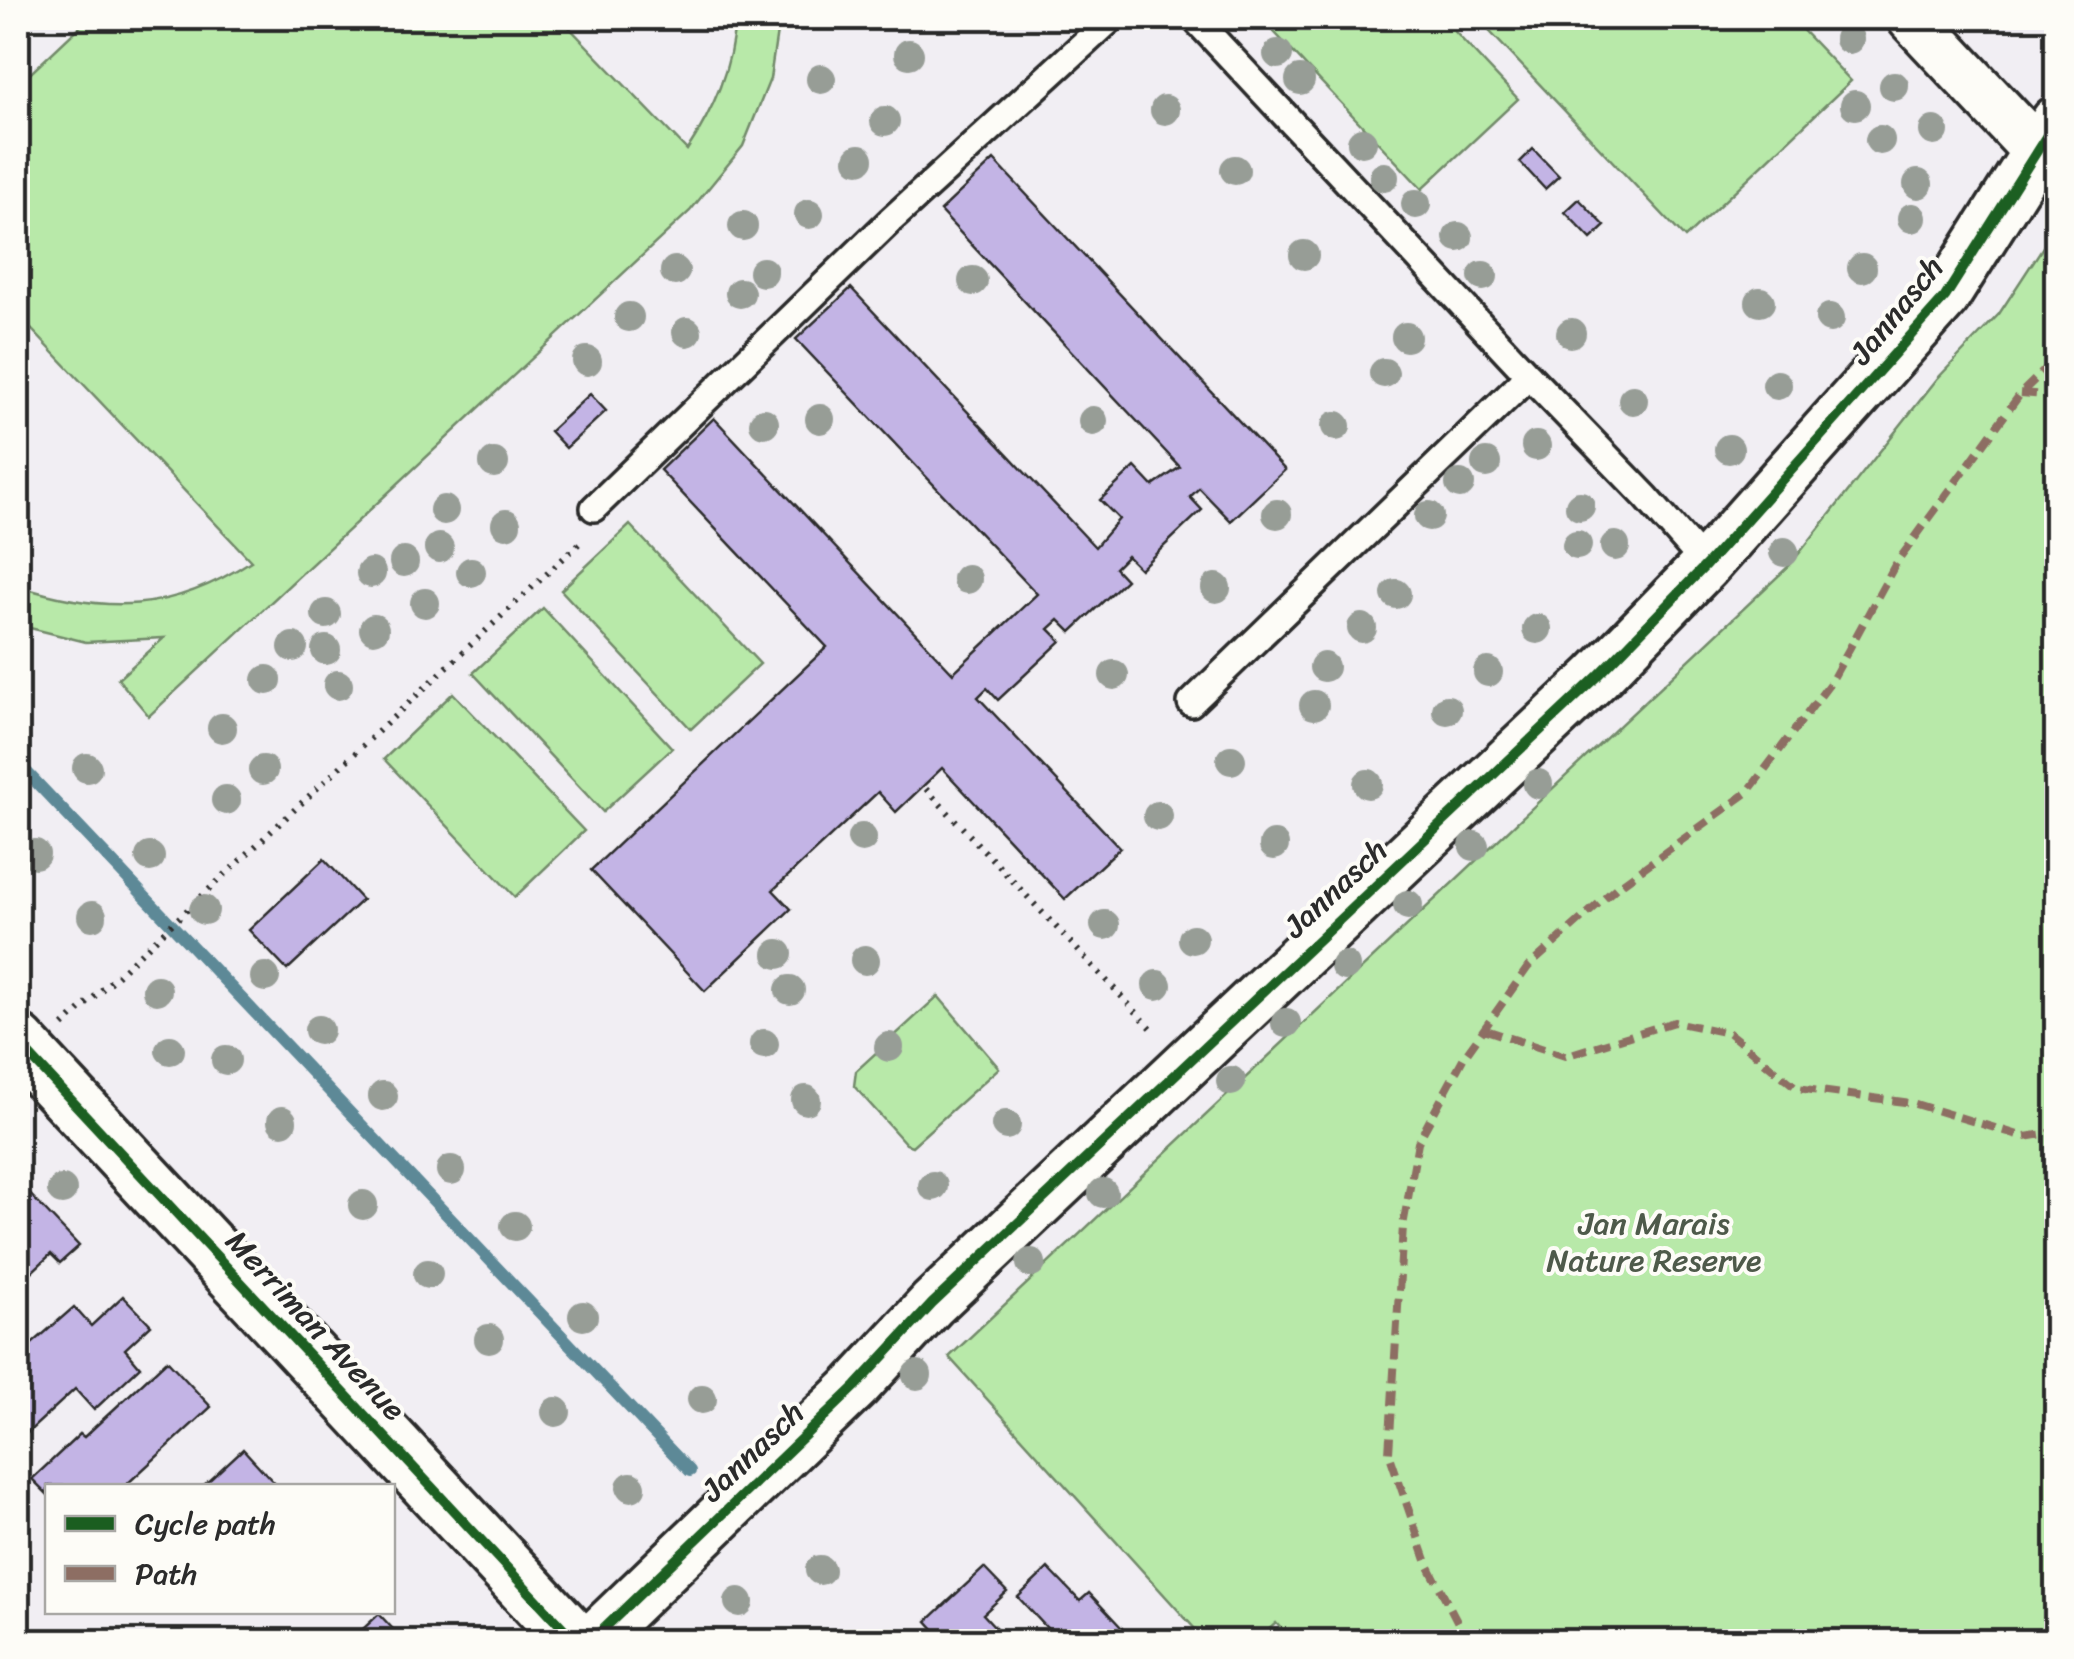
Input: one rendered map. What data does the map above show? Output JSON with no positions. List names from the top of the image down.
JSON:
{
  "streets": {
    "street": ["Jannasch", "Merriman Avenue"]
  },
  "parks": ["Jan Marais Nature Reserve"],
  "legend": ["Cycle path", "Path"]
}
